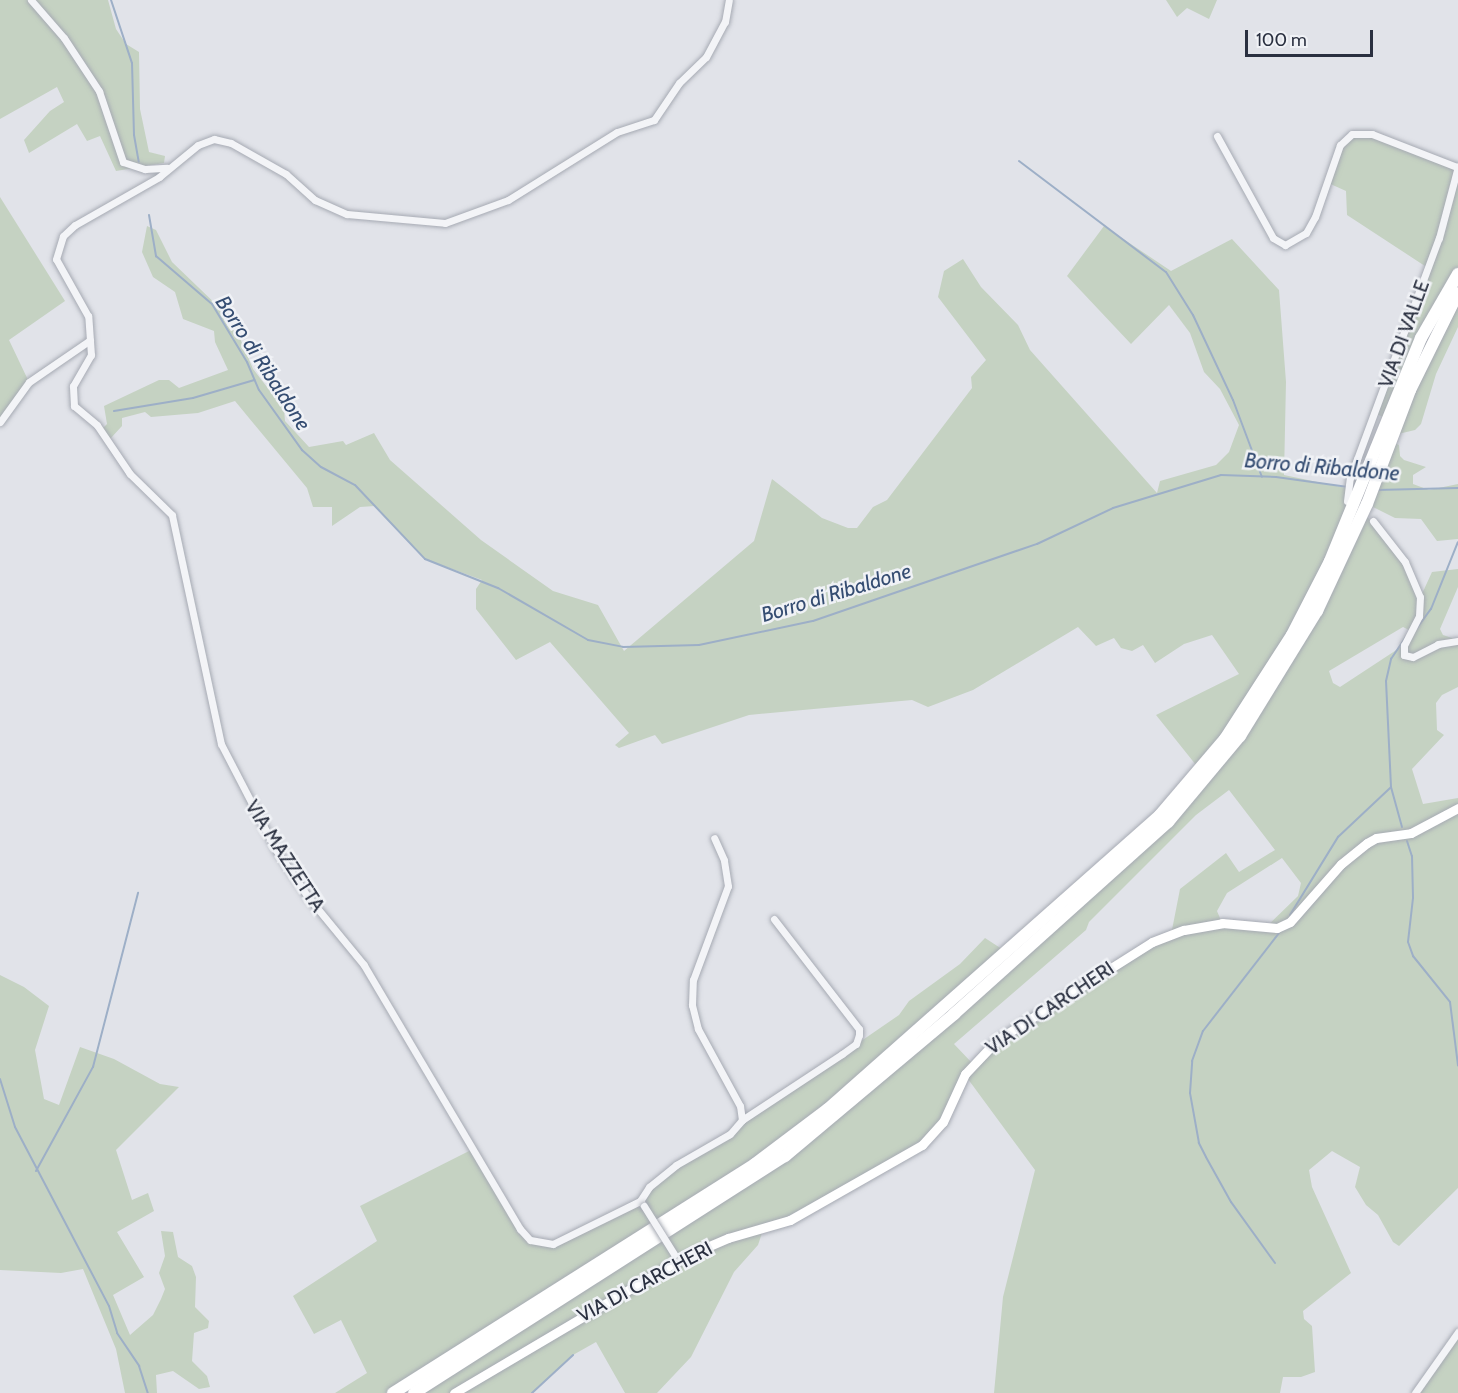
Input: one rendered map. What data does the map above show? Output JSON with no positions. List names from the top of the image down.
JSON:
{
  "streets": {
    "street": ["VIA DI VALLE", "VIA MAZZETTA", "VIA DI CARCHERI"]
  },
  "water": ["Borro di Ribaldone"],
  "scale_bar": "100 m"
}
